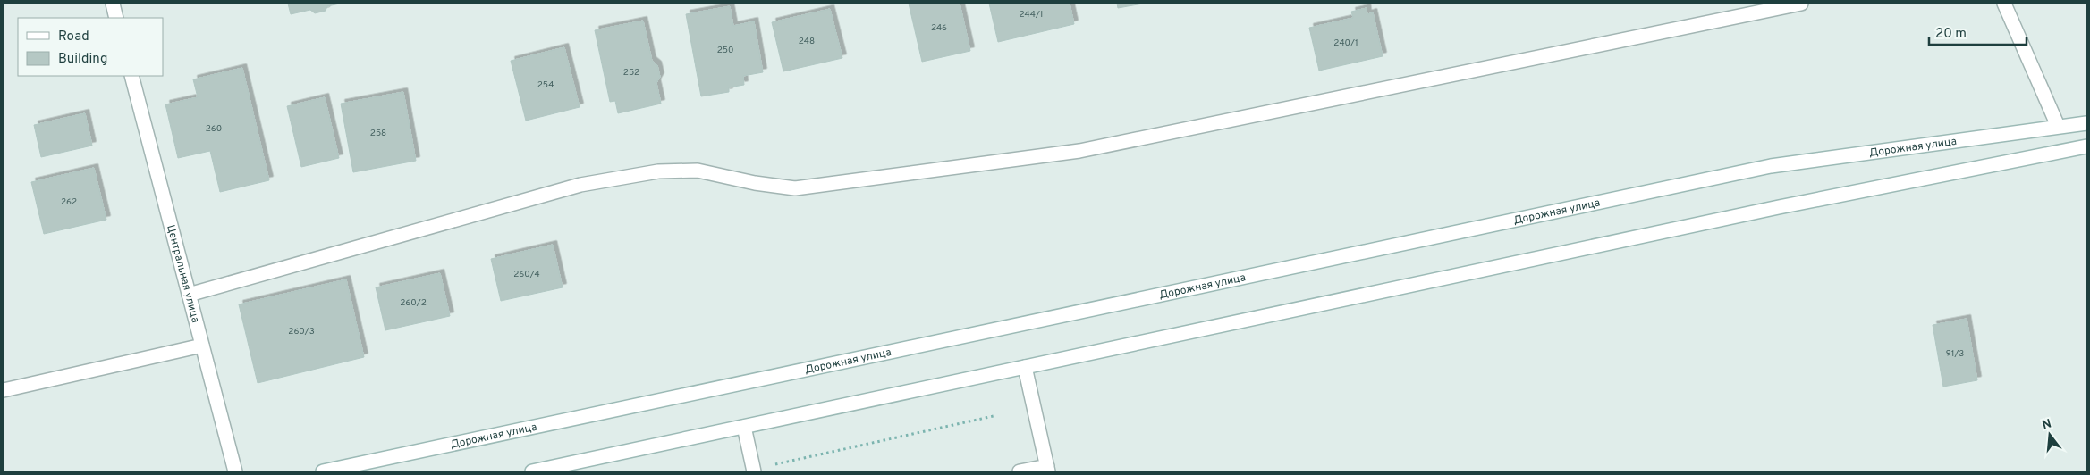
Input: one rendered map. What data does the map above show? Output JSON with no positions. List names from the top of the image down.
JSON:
{
  "streets": {
    "main road": ["Дорожная улица", "Центральная улица"]
  },
  "house_numbers": [
    "244/1",
    "246",
    "248",
    "240/1",
    "250",
    "252",
    "254",
    "260",
    "258",
    "262",
    "260/4",
    "260/2",
    "260/3",
    "91/3"
  ],
  "legend": ["Road", "Building"],
  "scale_bar": "20 m",
  "north": "top"
}
